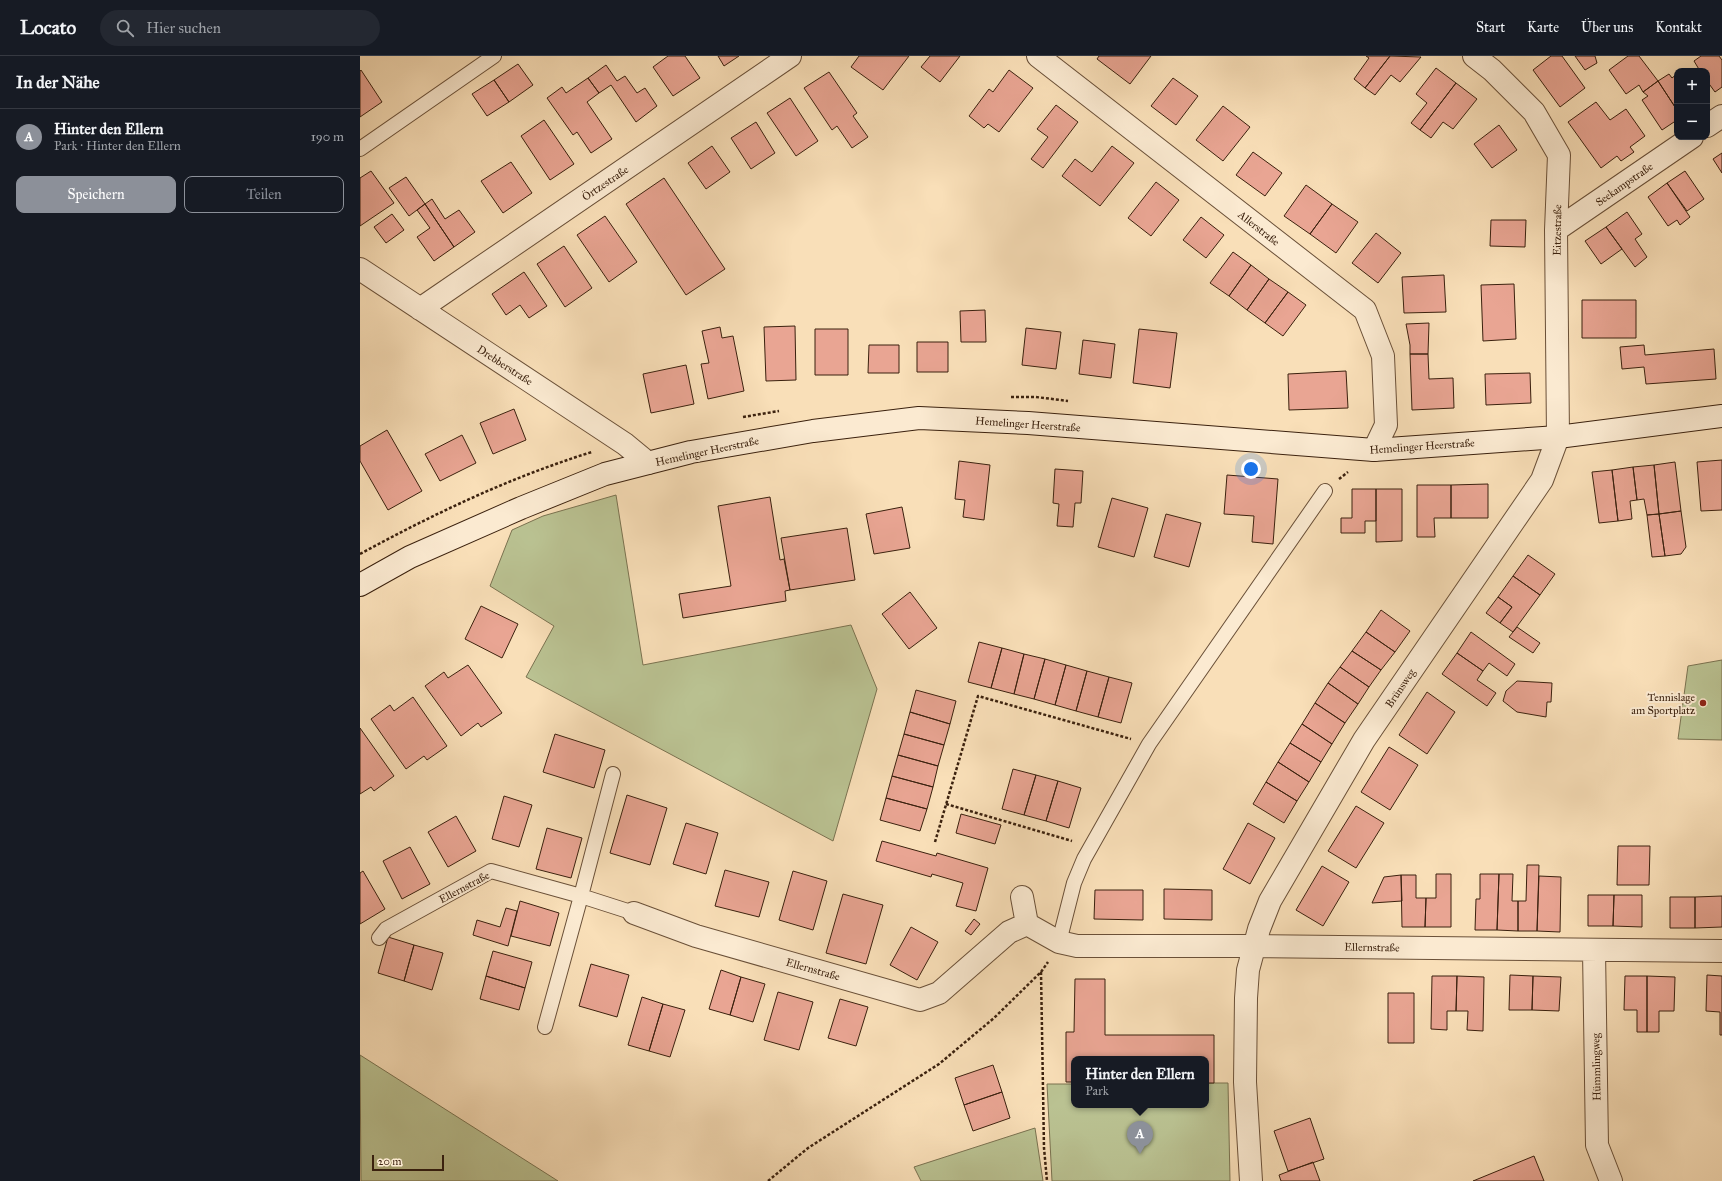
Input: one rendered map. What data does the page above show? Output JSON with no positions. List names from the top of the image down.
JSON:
{
  "streets": {
    "street": [
      "Örtzestraße",
      "Seekampstraße",
      "Allerstraße",
      "Eitzestraße",
      "Drebberstraße",
      "Hemelinger Heerstraße",
      "Brünsweg",
      "Ellernstraße",
      "Hümmlingweg"
    ]
  },
  "crossings": [
    ["Örtzestraße", "Drebberstraße"],
    ["Seekampstraße", "Eitzestraße"],
    ["Allerstraße", "Hemelinger Heerstraße"],
    ["Eitzestraße", "Hemelinger Heerstraße"],
    ["Eitzestraße", "Brünsweg"],
    ["Drebberstraße", "Hemelinger Heerstraße"],
    ["Hemelinger Heerstraße", "Brünsweg"],
    ["Brünsweg", "Ellernstraße"],
    ["Ellernstraße", "Hümmlingweg"]
  ],
  "places": ["Tennislage am Sportplatz"],
  "scale_bar": "20 m",
  "page": {
    "header": "Locato",
    "search": "Hier suchen",
    "nav": [
      "Start",
      "Karte",
      "Über uns",
      "Kontakt"
    ],
    "heading": "In der Nähe",
    "map_buttons": ["+", "−"],
    "list": [
      {
        "mark": "A",
        "name": "Hinter den Ellern",
        "note": "Park · Hinter den Ellern",
        "value": "190 m"
      }
    ],
    "buttons": ["Speichern", "Teilen"],
    "popup": ["Hinter den Ellern", "Park"],
    "pins": "A",
    "scale": "20 m"
  }
}
